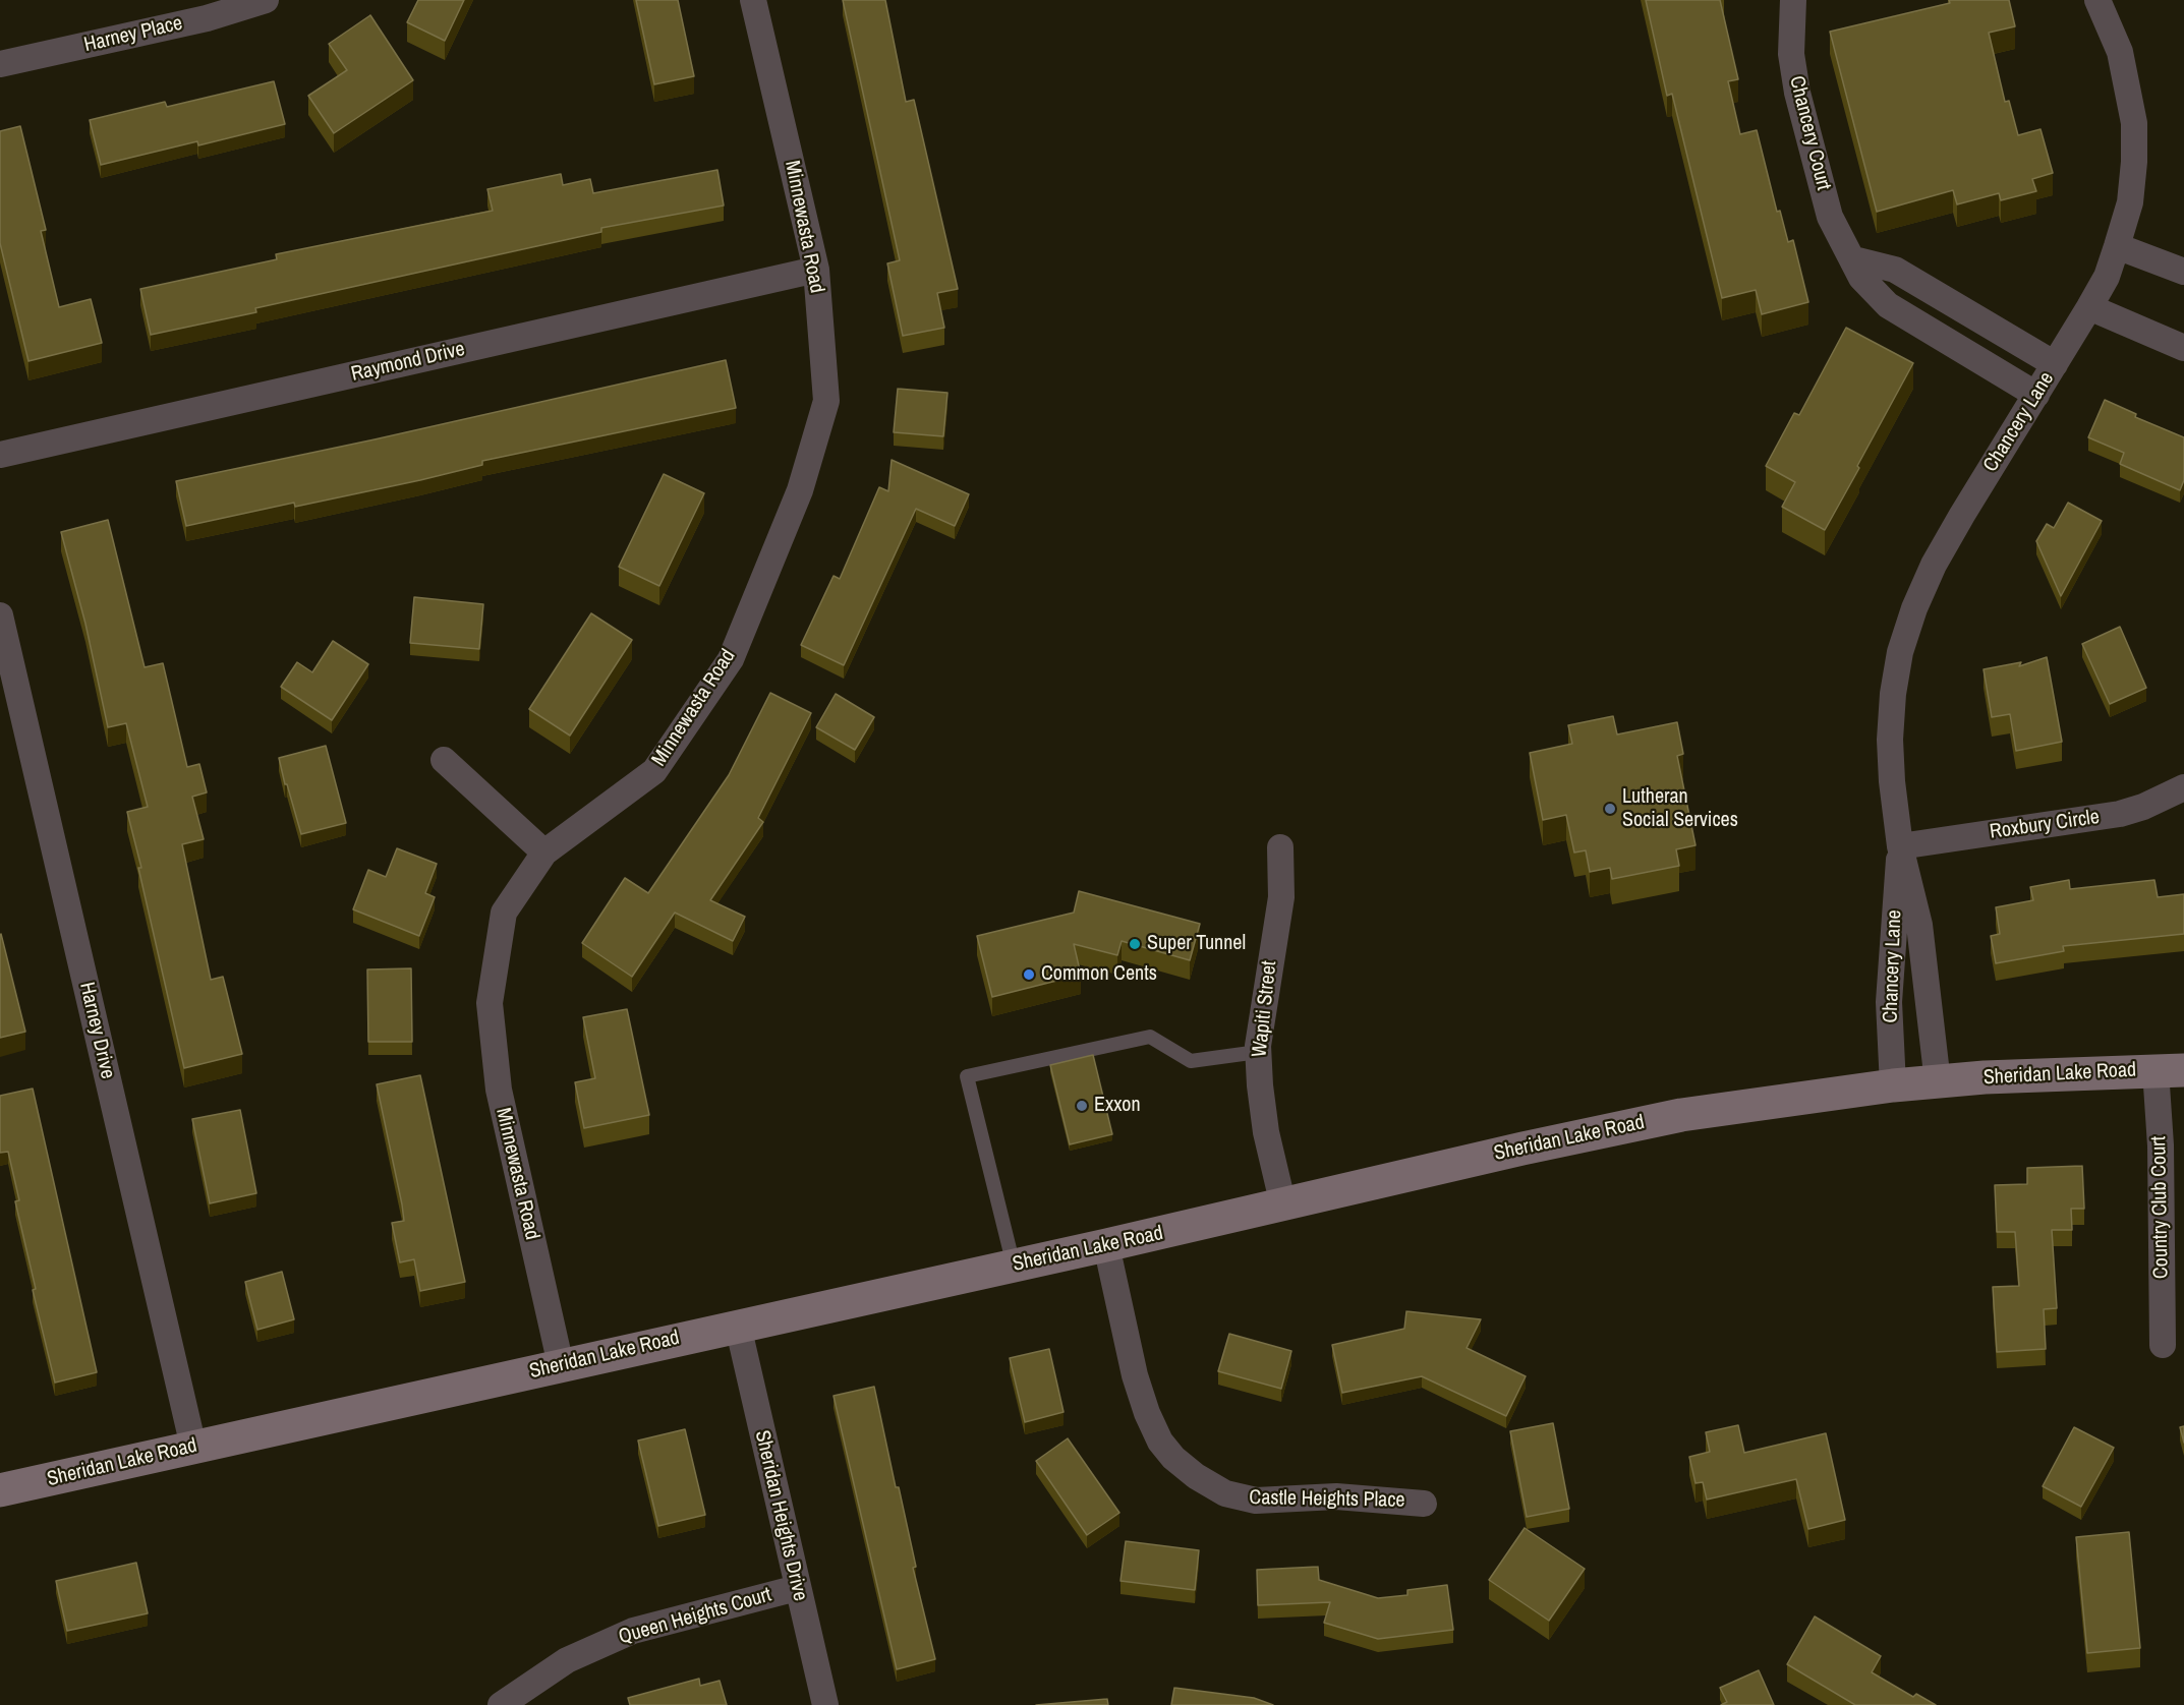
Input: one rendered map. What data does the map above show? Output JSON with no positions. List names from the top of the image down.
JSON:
{
  "streets": {
    "main road": ["Sheridan Lake Road"],
    "street": [
      "Harney Place",
      "Chancery Court",
      "Minnewasta Road",
      "Raymond Drive",
      "Chancery Lane",
      "Roxbury Circle",
      "Wapiti Street",
      "Harney Drive",
      "Country Club Court",
      "Castle Heights Place",
      "Sheridan Heights Drive",
      "Queen Heights Court"
    ]
  },
  "crossings": [
    ["Chancery Court", "Chancery Lane"],
    ["Minnewasta Road", "Raymond Drive"],
    ["Minnewasta Road", "Sheridan Lake Road"],
    ["Chancery Lane", "Roxbury Circle"],
    ["Chancery Lane", "Sheridan Lake Road"],
    ["Wapiti Street", "Sheridan Lake Road"],
    ["Harney Drive", "Sheridan Lake Road"],
    ["Sheridan Lake Road", "Country Club Court"],
    ["Sheridan Lake Road", "Castle Heights Place"],
    ["Sheridan Lake Road", "Sheridan Heights Drive"],
    ["Sheridan Heights Drive", "Queen Heights Court"]
  ],
  "places": [
    "Lutheran Social Services",
    "Super Tunnel",
    "Common Cents",
    "Exxon"
  ]
}
